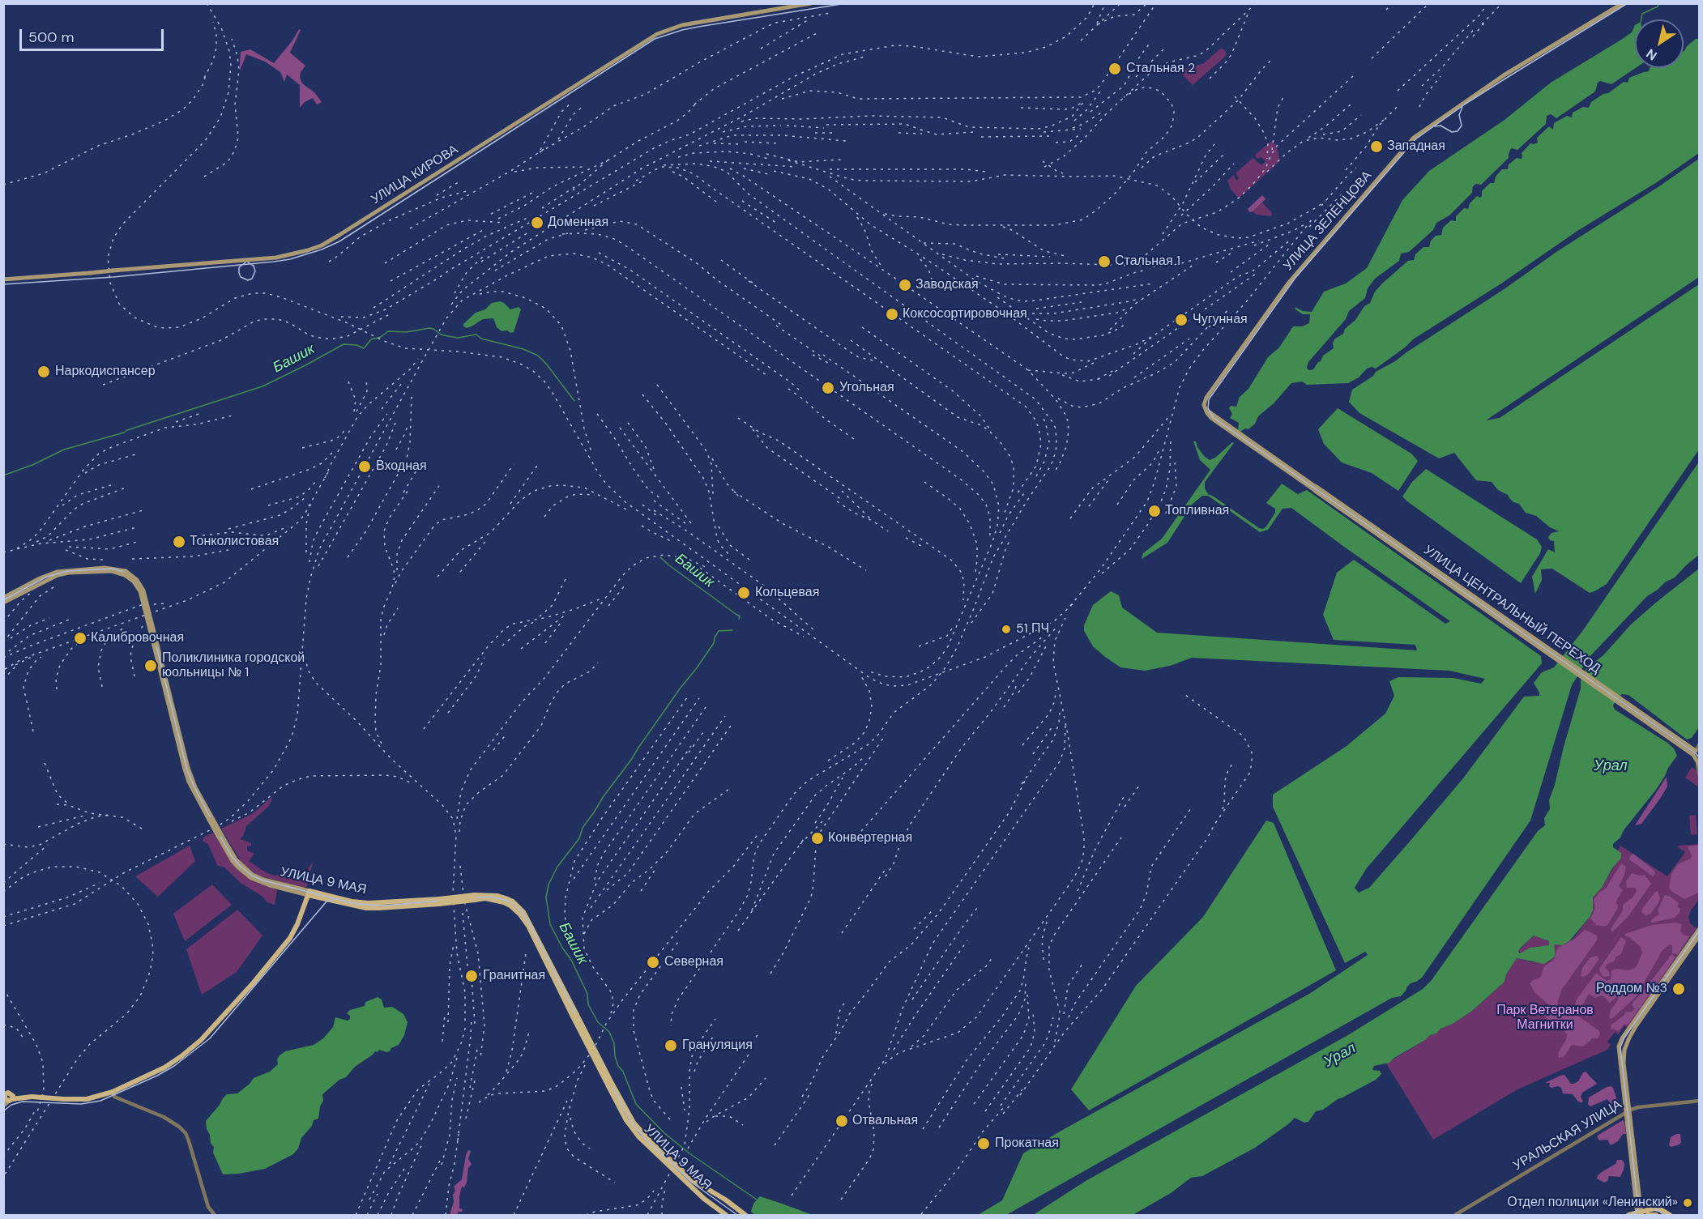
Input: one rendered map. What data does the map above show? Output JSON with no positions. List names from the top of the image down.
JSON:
{
  "streets": {
    "main road": [
      "УЛИЦА КИРОВА",
      "УЛИЦА ЗЕЛЕНЦОВА",
      "УЛИЦА ЦЕНТРАЛЬНЫЙ ПЕРЕХОД",
      "УЛИЦА 9 МАЯ"
    ],
    "street": ["УРАЛЬСКАЯ УЛИЦА"]
  },
  "crossings": [
    ["УЛИЦА ЗЕЛЕНЦОВА", "УЛИЦА ЦЕНТРАЛЬНЫЙ ПЕРЕХОД"]
  ],
  "water": ["Башик", "Урал"],
  "parks": ["Парк Ветеранов Магнитки"],
  "places": [
    "Стальная 2",
    "Западная",
    "Доменная",
    "Стальная 1",
    "Заводская",
    "Коксосортировочная",
    "Чугунная",
    "Наркодиспансер",
    "Угольная",
    "Входная",
    "Топливная",
    "Тонколистовая",
    "Кольцевая",
    "51 ПЧ",
    "Калибровочная",
    "Поликлиника городской юольницы № 1",
    "Конвертерная",
    "Северная",
    "Гранитная",
    "Роддом №3",
    "Грануляция",
    "Отвальная",
    "Прокатная",
    "Отдел полиции «Ленинский»"
  ],
  "scale_bar": "500 m",
  "north": "bottom left"
}
